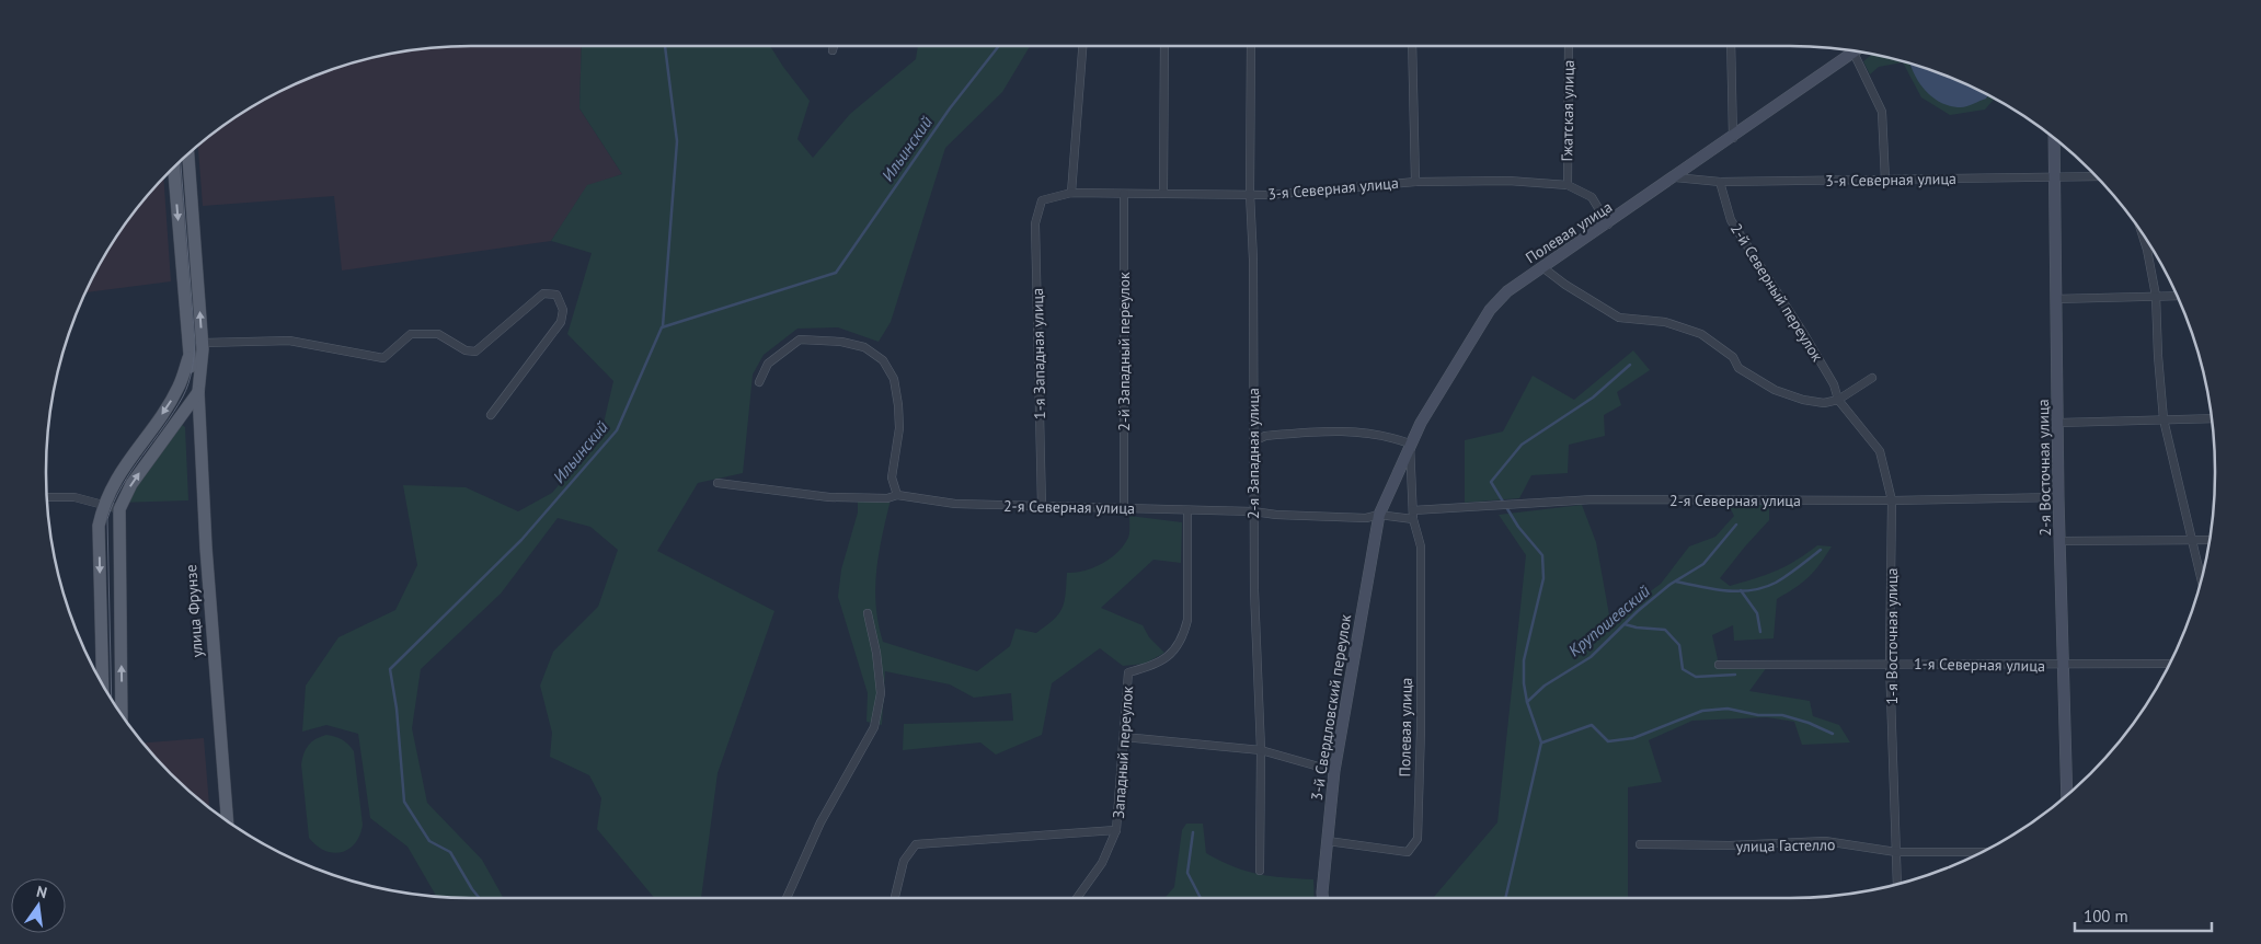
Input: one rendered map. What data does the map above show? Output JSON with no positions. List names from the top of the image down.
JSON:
{
  "streets": {
    "main road": [
      "Полевая улица",
      "2-я Восточная улица",
      "улица Фрунзе",
      "3-й Свердловский переулок"
    ],
    "street": [
      "Гжатская улица",
      "3-я Северная улица",
      "2-й Северный переулок",
      "2-й Западный переулок",
      "1-я Западная улица",
      "2-я Западная улица",
      "2-я Северная улица",
      "1-я Восточная улица",
      "1-я Северная улица",
      "Западный переулок",
      "улица Гастелло"
    ]
  },
  "crossings": [
    ["Гжатская улица", "3-я Северная улица"],
    ["3-я Северная улица", "Полевая улица"],
    ["3-я Северная улица", "2-й Северный переулок"],
    ["3-я Северная улица", "2-й Западный переулок"],
    ["3-я Северная улица", "1-я Западная улица"],
    ["3-я Северная улица", "2-я Западная улица"],
    ["3-я Северная улица", "2-я Восточная улица"],
    ["Полевая улица", "2-я Северная улица"],
    ["Полевая улица", "3-й Свердловский переулок"],
    ["2-й Северный переулок", "1-я Восточная улица"],
    ["2-й Западный переулок", "2-я Северная улица"],
    ["1-я Западная улица", "2-я Северная улица"],
    ["2-я Западная улица", "2-я Северная улица"],
    ["2-я Восточная улица", "2-я Северная улица"],
    ["2-я Восточная улица", "1-я Северная улица"],
    ["2-я Северная улица", "1-я Восточная улица"],
    ["2-я Северная улица", "3-й Свердловский переулок"],
    ["2-я Северная улица", "Западный переулок"],
    ["1-я Восточная улица", "1-я Северная улица"],
    ["1-я Восточная улица", "улица Гастелло"]
  ],
  "water": ["Ильинский", "Крупошевский"],
  "scale_bar": "100 m",
  "north": "top"
}
